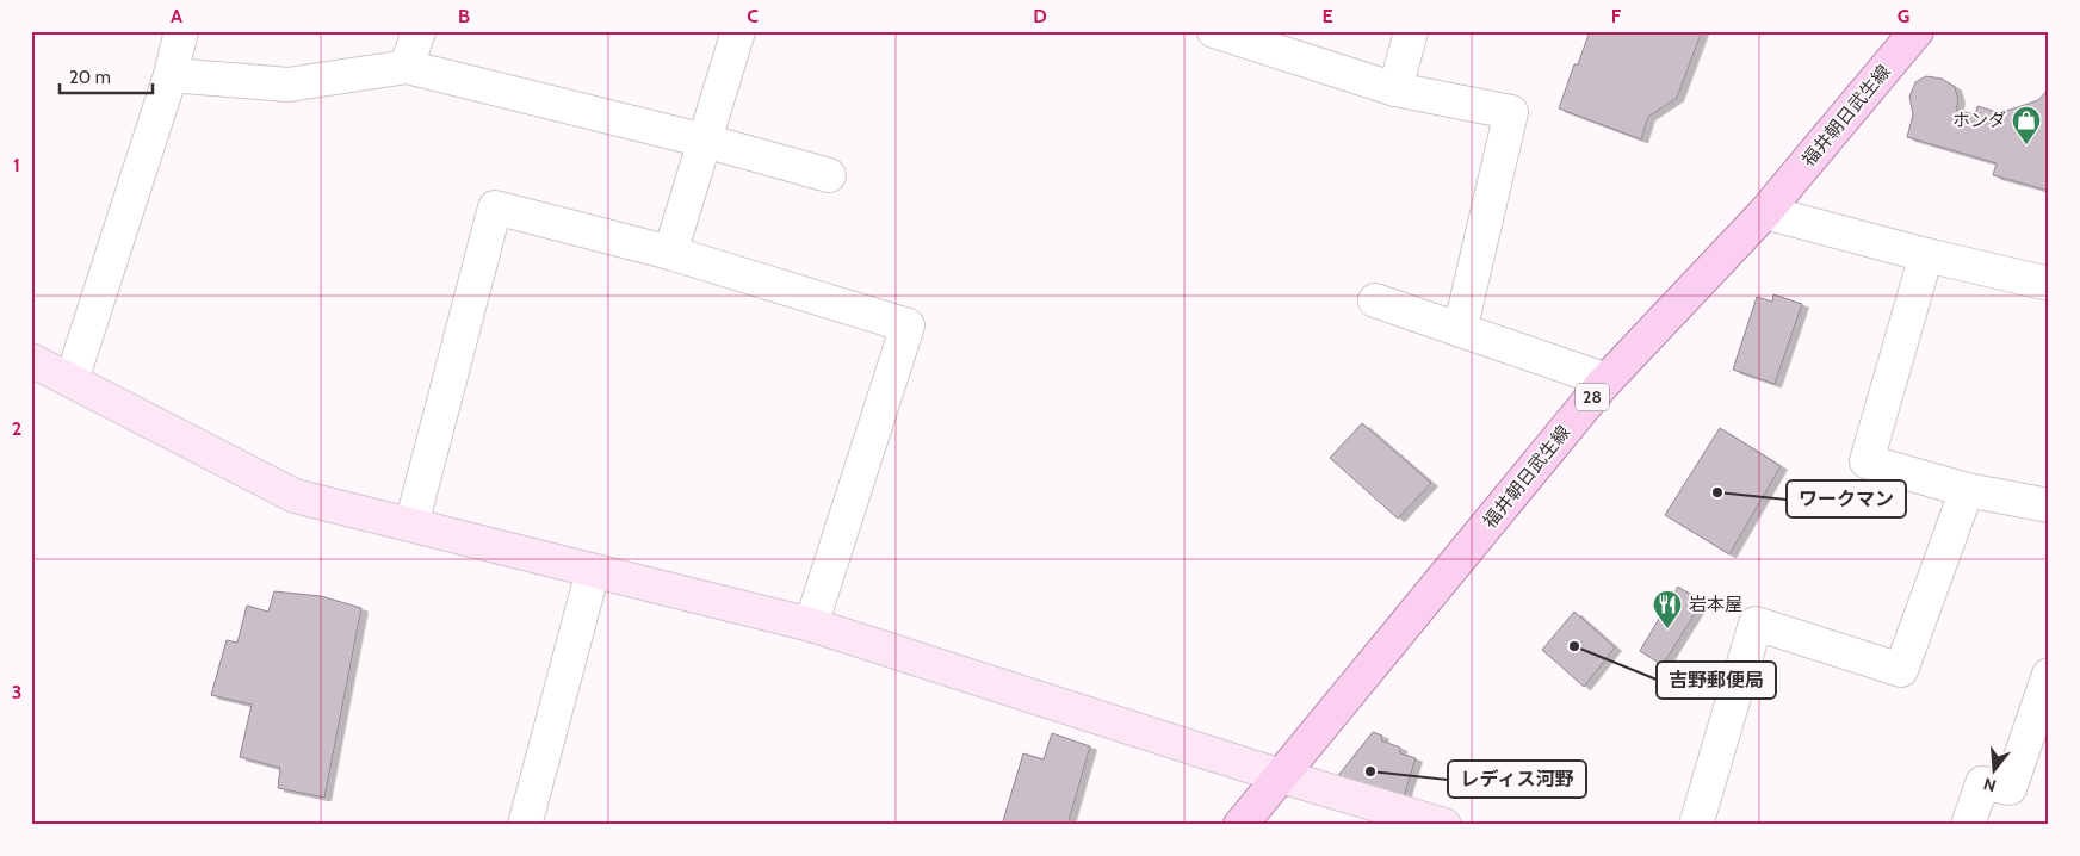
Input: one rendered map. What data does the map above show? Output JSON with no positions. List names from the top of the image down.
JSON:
{
  "streets": {
    "main road": ["福井朝日武生線", "28"]
  },
  "places": {
    "shop": ["ホンダ"],
    "other": ["ワークマン", "吉野郵便局", "レディス河野"],
    "restaurant": ["岩本屋"]
  },
  "scale_bar": "20 m",
  "north": "bottom",
  "grid": {
    "columns": [
      "A",
      "B",
      "C",
      "D",
      "E",
      "F",
      "G"
    ],
    "rows": ["1", "2", "3"]
  }
}
